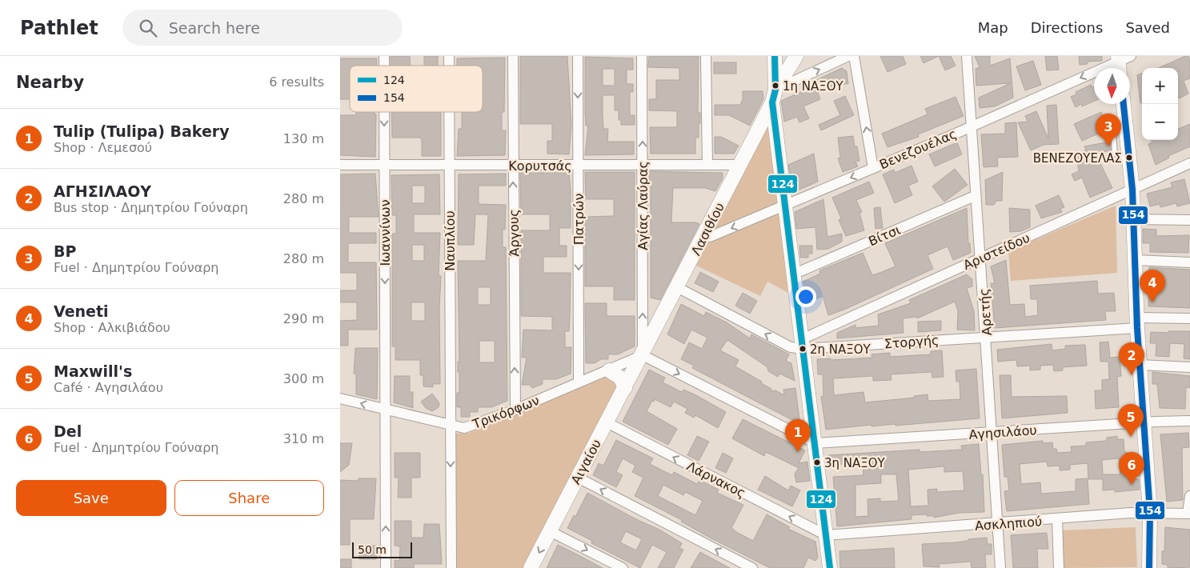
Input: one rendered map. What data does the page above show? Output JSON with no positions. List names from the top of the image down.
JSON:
{
  "streets": {
    "street": [
      "Βενεζουέλας",
      "Κορυτσάς",
      "Αγίας Λαύρας",
      "Πατρών",
      "Λασιθίου",
      "Ιωαννίνων",
      "Άργους",
      "Βίτσι",
      "Ναυπλίου",
      "Αριστείδου",
      "Αρετής",
      "Στοργής",
      "Τρικόρφων",
      "Αγησιλάου",
      "Αιγαίου",
      "Λάρνακος",
      "Ασκληπιού"
    ]
  },
  "crossings": [
    ["Βενεζουέλας", "Λασιθίου"],
    ["Βενεζουέλας", "Αρετής"],
    ["Κορυτσάς", "Αγίας Λαύρας"],
    ["Κορυτσάς", "Πατρών"],
    ["Κορυτσάς", "Λασιθίου"],
    ["Κορυτσάς", "Ιωαννίνων"],
    ["Κορυτσάς", "Άργους"],
    ["Κορυτσάς", "Ναυπλίου"],
    ["Αγίας Λαύρας", "Λασιθίου"],
    ["Αγίας Λαύρας", "Τρικόρφων"],
    ["Αγίας Λαύρας", "Αιγαίου"],
    ["Πατρών", "Τρικόρφων"],
    ["Λασιθίου", "Στοργής"],
    ["Λασιθίου", "Τρικόρφων"],
    ["Λασιθίου", "Αιγαίου"],
    ["Ιωαννίνων", "Τρικόρφων"],
    ["Άργους", "Τρικόρφων"],
    ["Βίτσι", "Αρετής"],
    ["Ναυπλίου", "Τρικόρφων"],
    ["Αριστείδου", "Αρετής"],
    ["Αριστείδου", "Στοργής"],
    ["Αρετής", "Στοργής"],
    ["Αρετής", "Αγησιλάου"],
    ["Αρετής", "Ασκληπιού"],
    ["Τρικόρφων", "Αιγαίου"],
    ["Αιγαίου", "Λάρνακος"],
    ["Λάρνακος", "Ασκληπιού"]
  ],
  "one_way": ["Βενεζουέλας", "Πατρών", "Άργους"],
  "places": [
    "1η ΝΑΞΟΥ",
    "ΒΕΝΕΖΟΥΕΛΑΣ",
    "2η ΝΑΞΟΥ",
    "3η ΝΑΞΟΥ"
  ],
  "lines": ["transit line 124", "transit line 154"],
  "legend": ["124", "154"],
  "scale_bar": "50 m",
  "north": "bottom",
  "page": {
    "header": "Pathlet",
    "search": "Search here",
    "nav": ["Map", "Directions", "Saved"],
    "heading": ["Nearby", "6 results"],
    "map_buttons": ["+", "−"],
    "list": [
      {
        "mark": "1",
        "name": "Tulip (Tulipa) Bakery",
        "note": "Shop · Λεμεσού",
        "value": "130 m"
      },
      {
        "mark": "2",
        "name": "ΑΓΗΣΙΛΑΟΥ",
        "note": "Bus stop · Δημητρίου Γούναρη",
        "value": "280 m"
      },
      {
        "mark": "3",
        "name": "BP",
        "note": "Fuel · Δημητρίου Γούναρη",
        "value": "280 m"
      },
      {
        "mark": "4",
        "name": "Veneti",
        "note": "Shop · Αλκιβιάδου",
        "value": "290 m"
      },
      {
        "mark": "5",
        "name": "Maxwill's",
        "note": "Café · Αγησιλάου",
        "value": "300 m"
      },
      {
        "mark": "6",
        "name": "Del",
        "note": "Fuel · Δημητρίου Γούναρη",
        "value": "310 m"
      }
    ],
    "pins": [
      "3",
      "4",
      "2",
      "5",
      "1",
      "6"
    ],
    "buttons": ["Save", "Share"],
    "scale": "50 m"
  }
}
